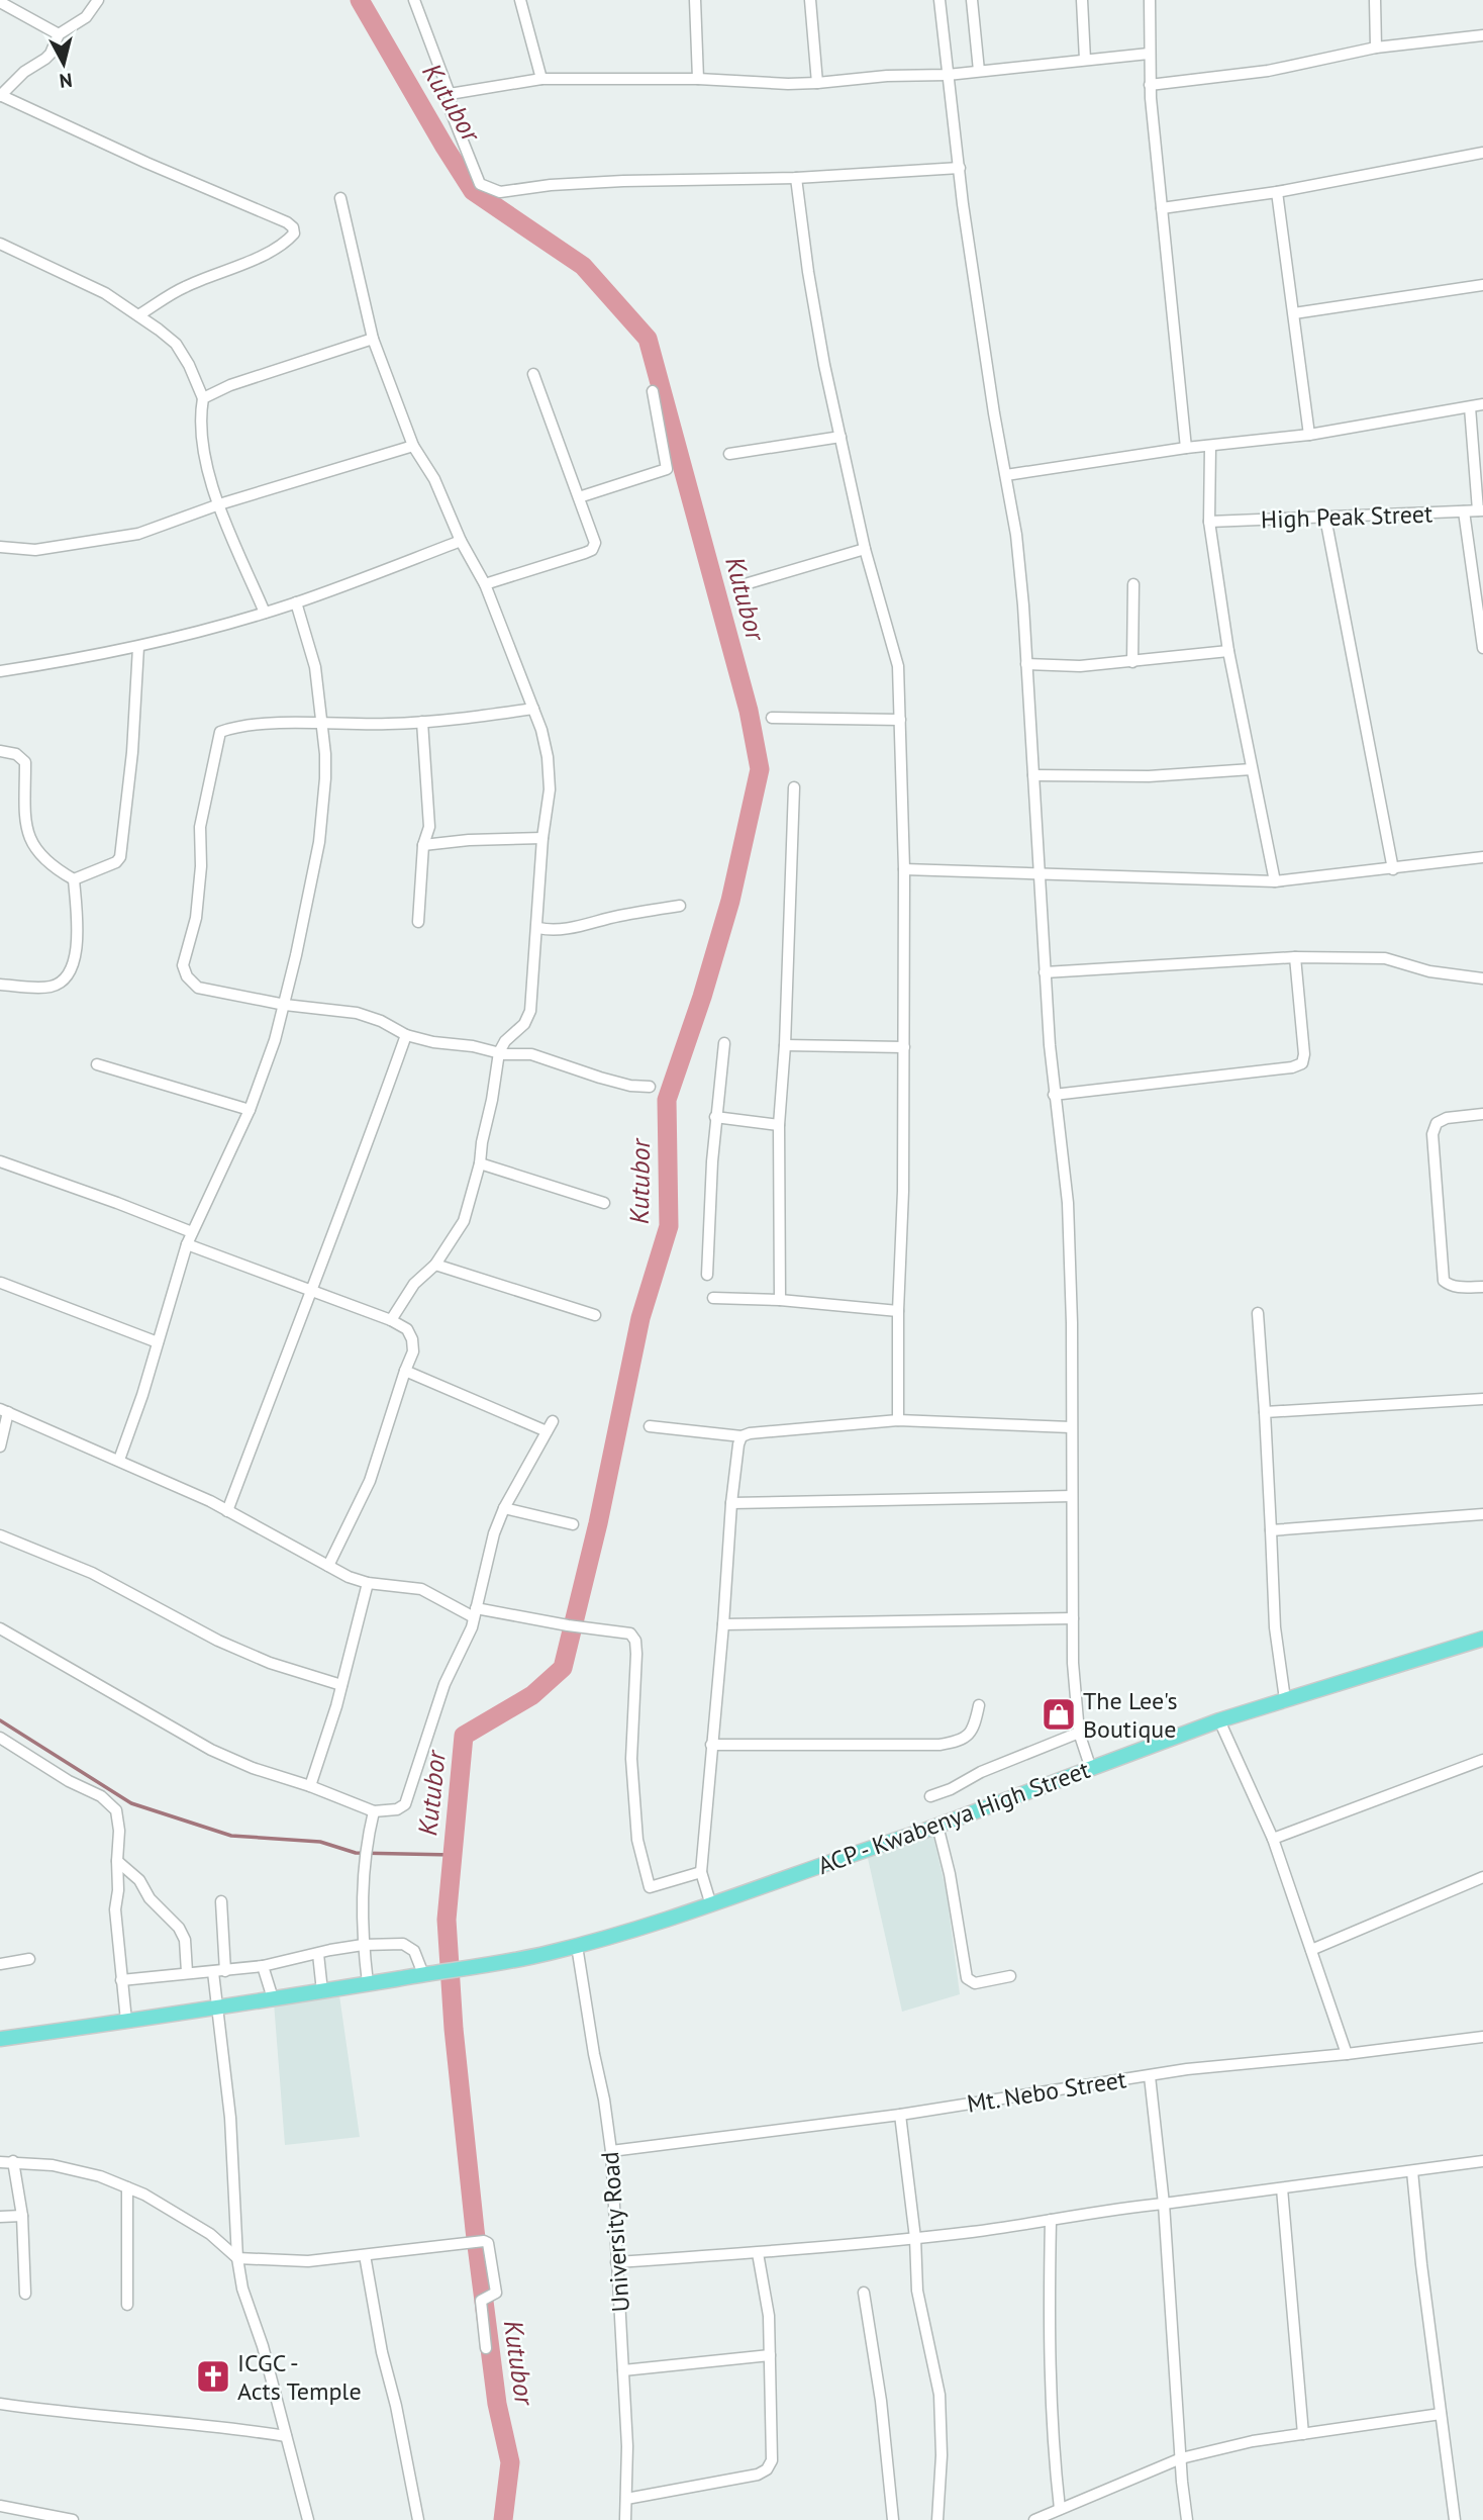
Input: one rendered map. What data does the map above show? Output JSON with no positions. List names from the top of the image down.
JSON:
{
  "streets": {
    "main road": ["ACP - Kwabenya High Street"],
    "street": ["High Peak Street", "Mt. Nebo Street", "University Road"]
  },
  "crossings": [
    ["ACP - Kwabenya High Street", "University Road"],
    ["Mt. Nebo Street", "University Road"]
  ],
  "water": ["Kutubor"],
  "places": {
    "shop": ["The Lee's Boutique"],
    "church": ["ICGC - Acts Temple"]
  },
  "north": "bottom"
}
